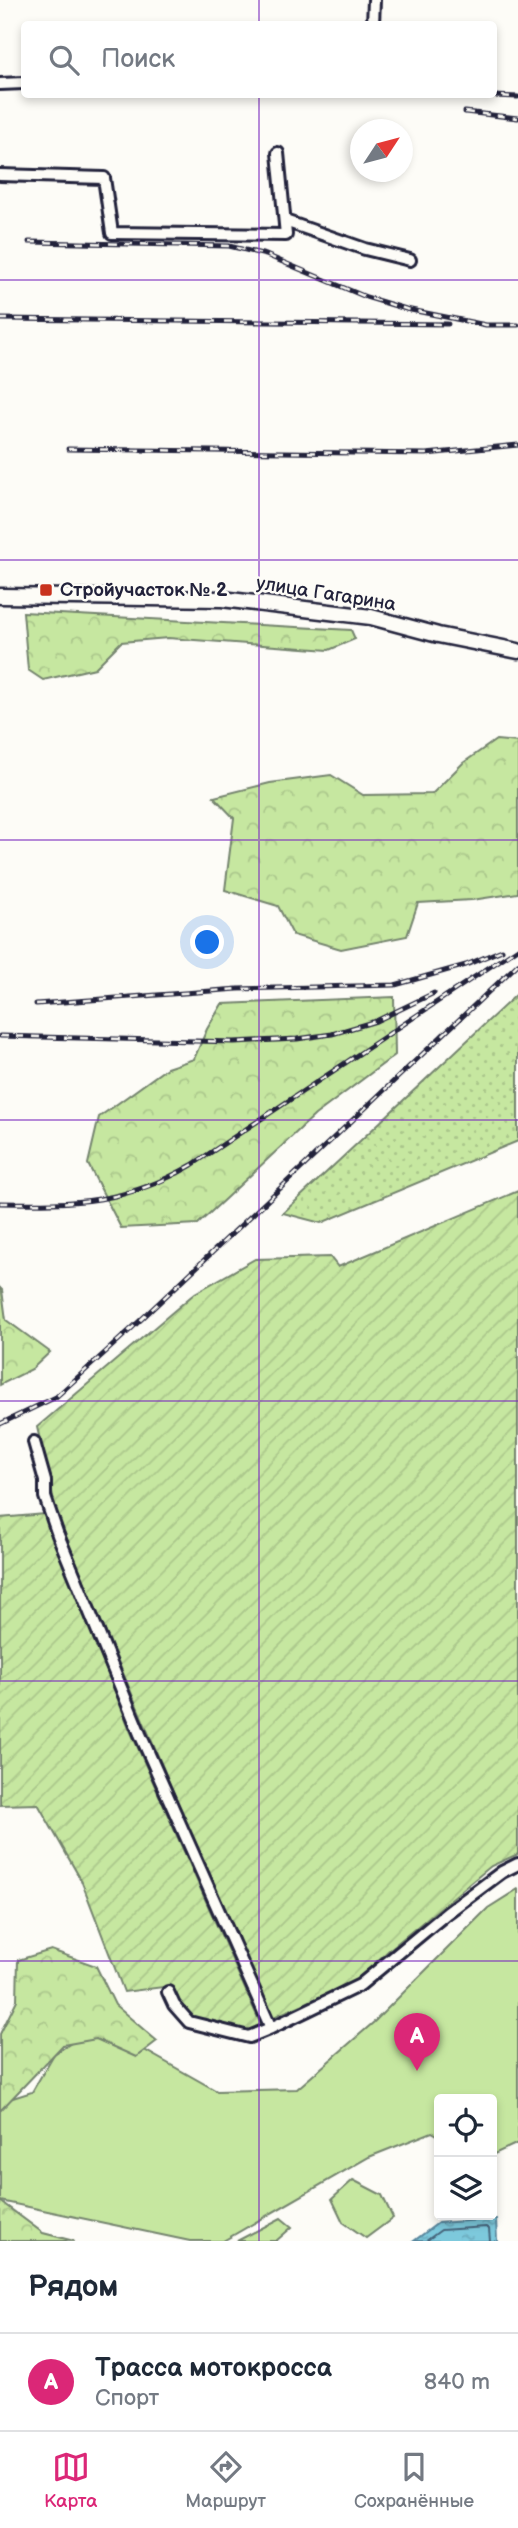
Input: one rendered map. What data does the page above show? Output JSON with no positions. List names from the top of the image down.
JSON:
{
  "streets": {
    "main road": ["улица Гагарина"]
  },
  "places": {
    "transit": ["Стройучасток № 2"]
  },
  "north": "top right",
  "page": {
    "search": "Поиск",
    "pins": "A",
    "heading": "Рядом",
    "list": [
      {
        "mark": "A",
        "name": "Трасса мотокросса",
        "note": "Спорт",
        "value": "840 m"
      }
    ],
    "nav": ["Карта", "Маршрут", "Сохранённые"]
  }
}
